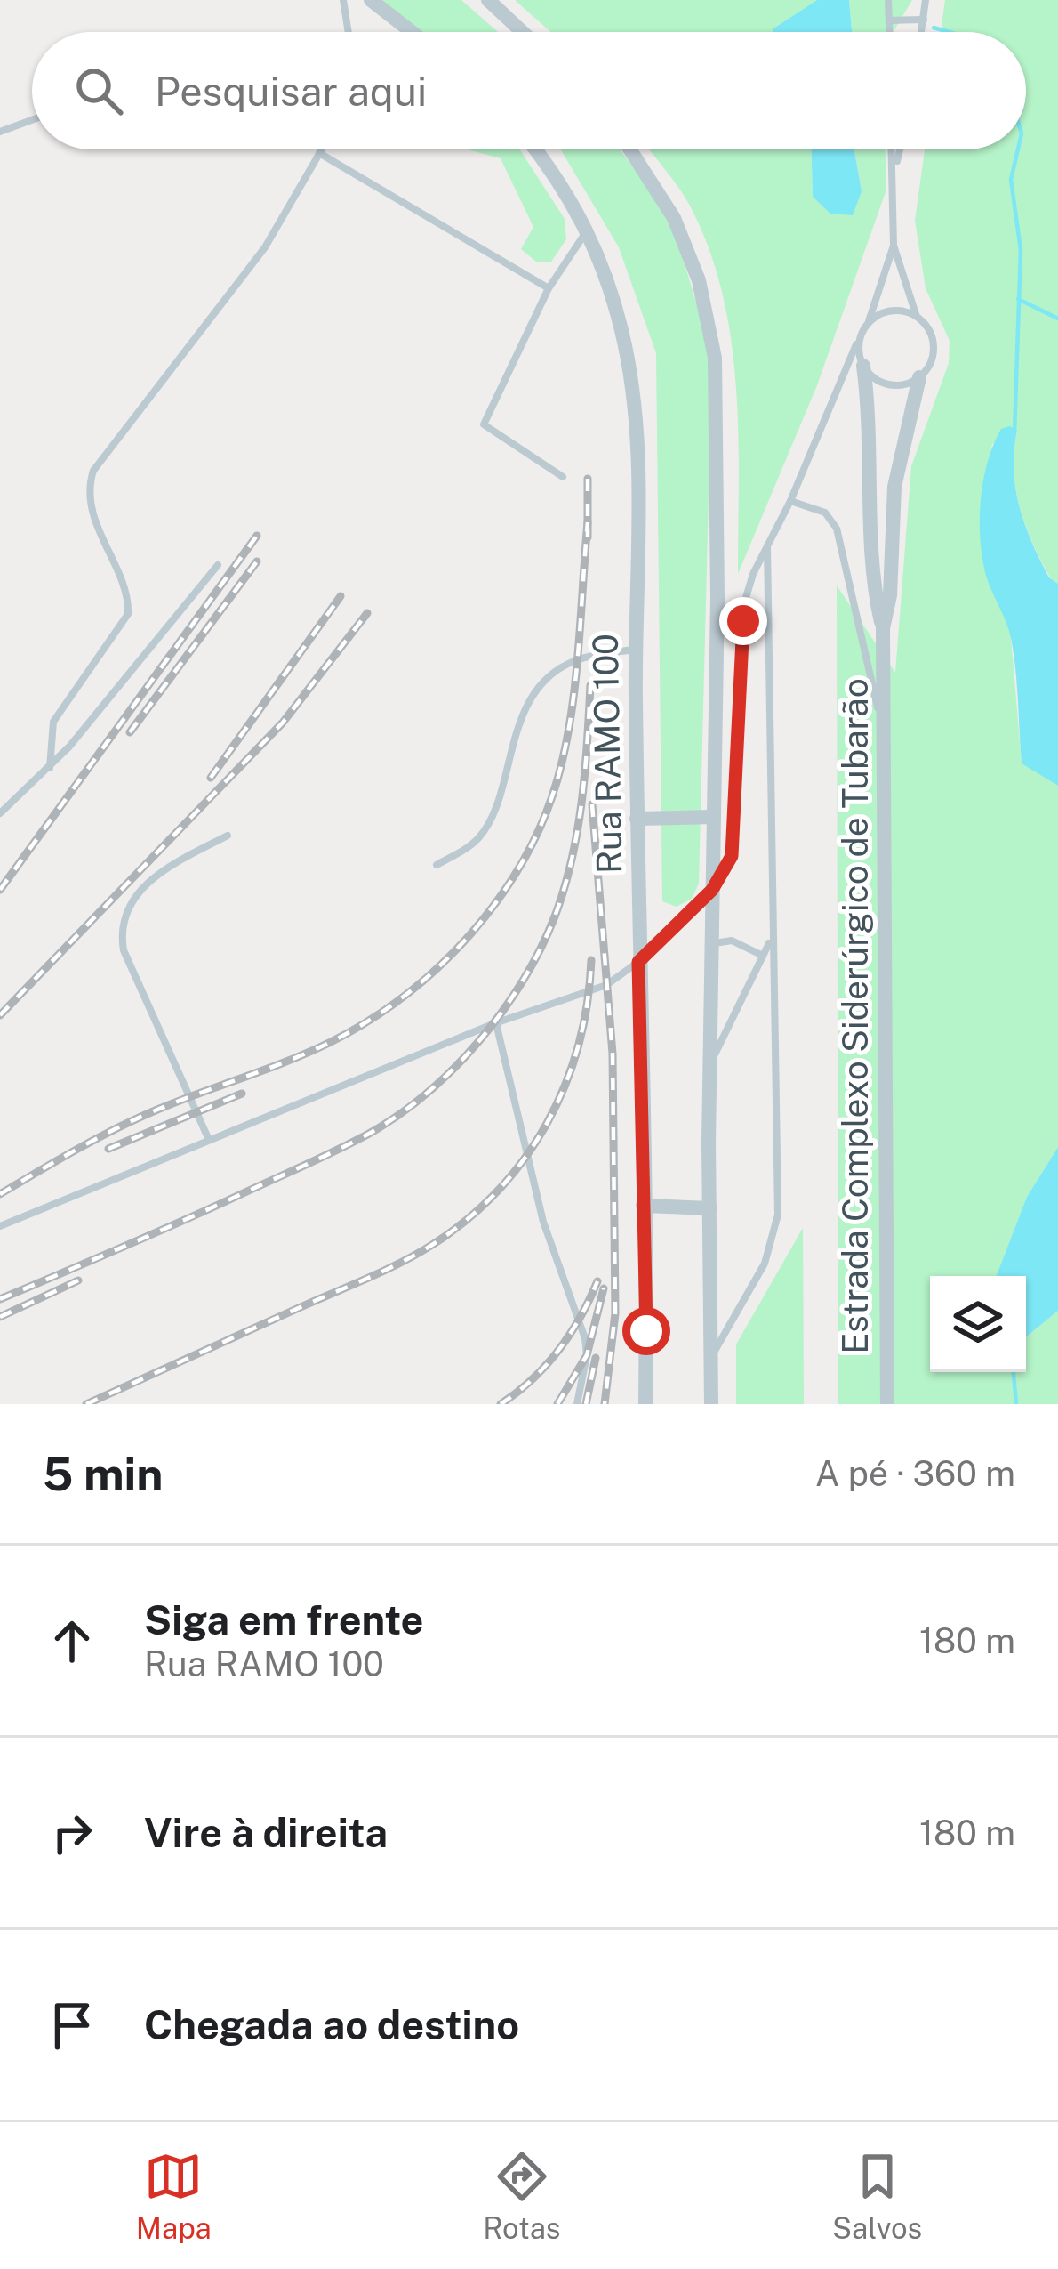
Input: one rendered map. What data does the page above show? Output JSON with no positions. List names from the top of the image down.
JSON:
{
  "streets": {
    "street": ["Rua RAMO 100", "Estrada Complexo Siderúrgico de Tubarão"]
  },
  "page": {
    "search": "Pesquisar aqui",
    "heading": ["5 min", "A pé · 360 m"],
    "list": [
      ["Siga em frente", "Rua RAMO 100", "180 m"],
      ["Vire à direita", "180 m"],
      "Chegada ao destino"
    ],
    "nav": ["Mapa", "Rotas", "Salvos"]
  }
}
